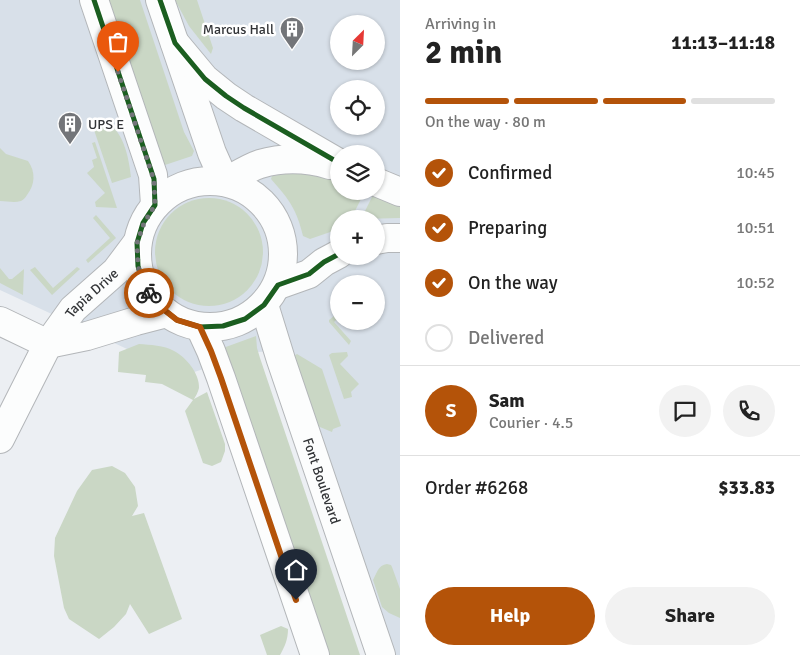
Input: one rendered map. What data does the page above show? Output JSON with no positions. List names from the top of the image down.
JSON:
{
  "streets": {
    "street": ["Tapia Drive", "Font Boulevard"]
  },
  "crossings": [
    ["Tapia Drive", "Font Boulevard"]
  ],
  "places": {
    "building": ["Marcus Hall", "UPS E"]
  },
  "north": "top right",
  "page": {
    "heading": ["2 min", "Arriving in", "11:13–11:18"],
    "panel": [
      "Sam",
      "Courier · 4.5",
      "Order #6268",
      "$33.83"
    ],
    "map_buttons": ["+", "−"],
    "bar": "On the way · 80 m",
    "list": [
      ["Confirmed", "10:45"],
      ["Preparing", "10:51"],
      ["On the way", "10:52"],
      "Delivered"
    ],
    "round": "S",
    "buttons": ["Help", "Share"]
  }
}
